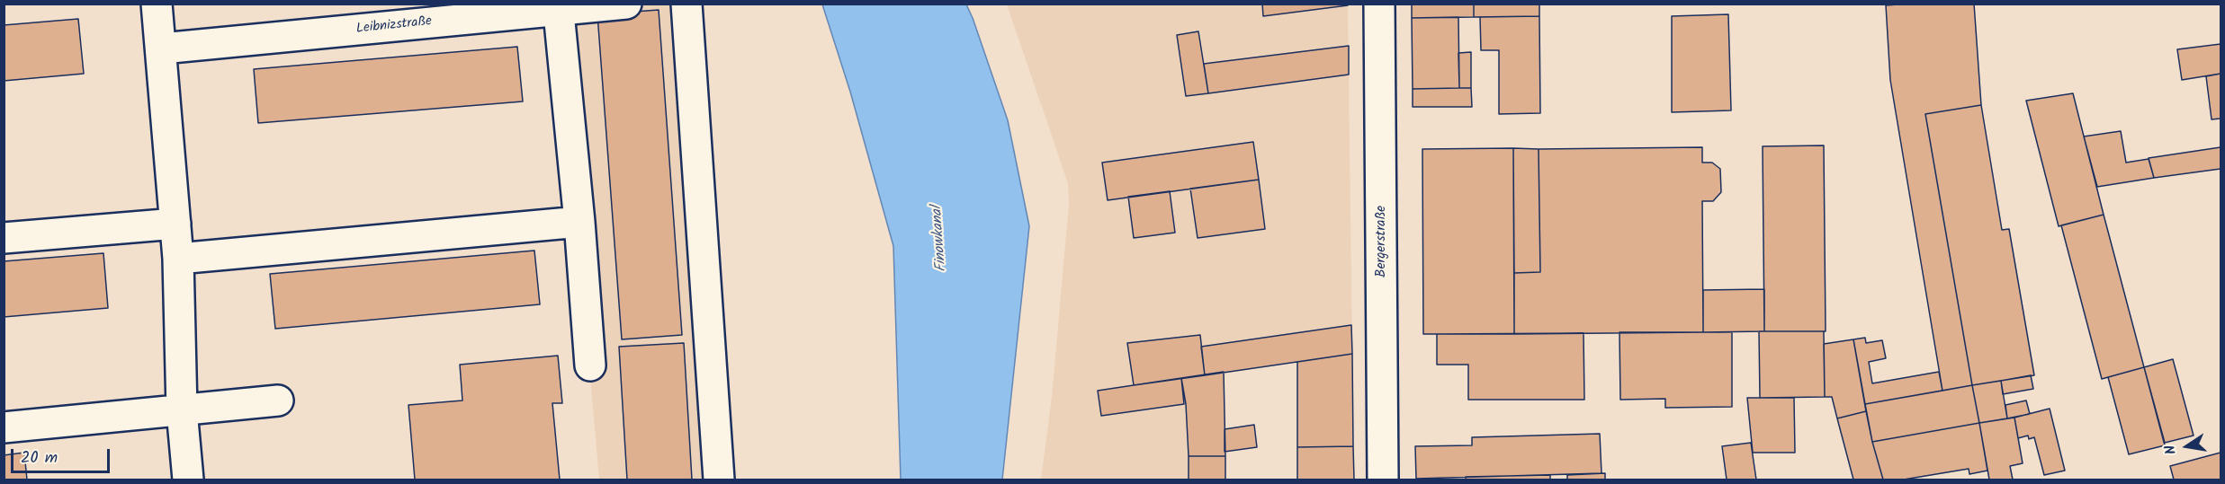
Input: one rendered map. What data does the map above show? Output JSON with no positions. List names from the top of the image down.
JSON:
{
  "streets": {
    "street": ["Leibnizstraße", "Bergerstraße"]
  },
  "water": ["Finowkanal"],
  "scale_bar": "20 m",
  "north": "left"
}
